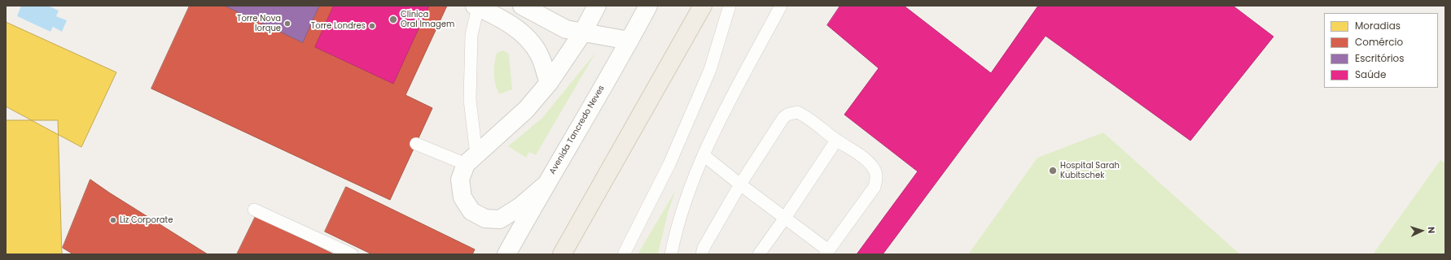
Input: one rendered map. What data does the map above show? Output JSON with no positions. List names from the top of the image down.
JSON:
{
  "streets": {
    "street": ["Avenida Tancredo Neves"]
  },
  "places": [
    "Clínica Oral Imagem",
    "Torre Nova Iorque",
    "Torre Londres",
    "Hospital Sarah Kubitschek",
    "Liz Corporate"
  ],
  "legend": [
    "Moradias",
    "Comércio",
    "Escritórios",
    "Saúde"
  ],
  "north": "right"
}
